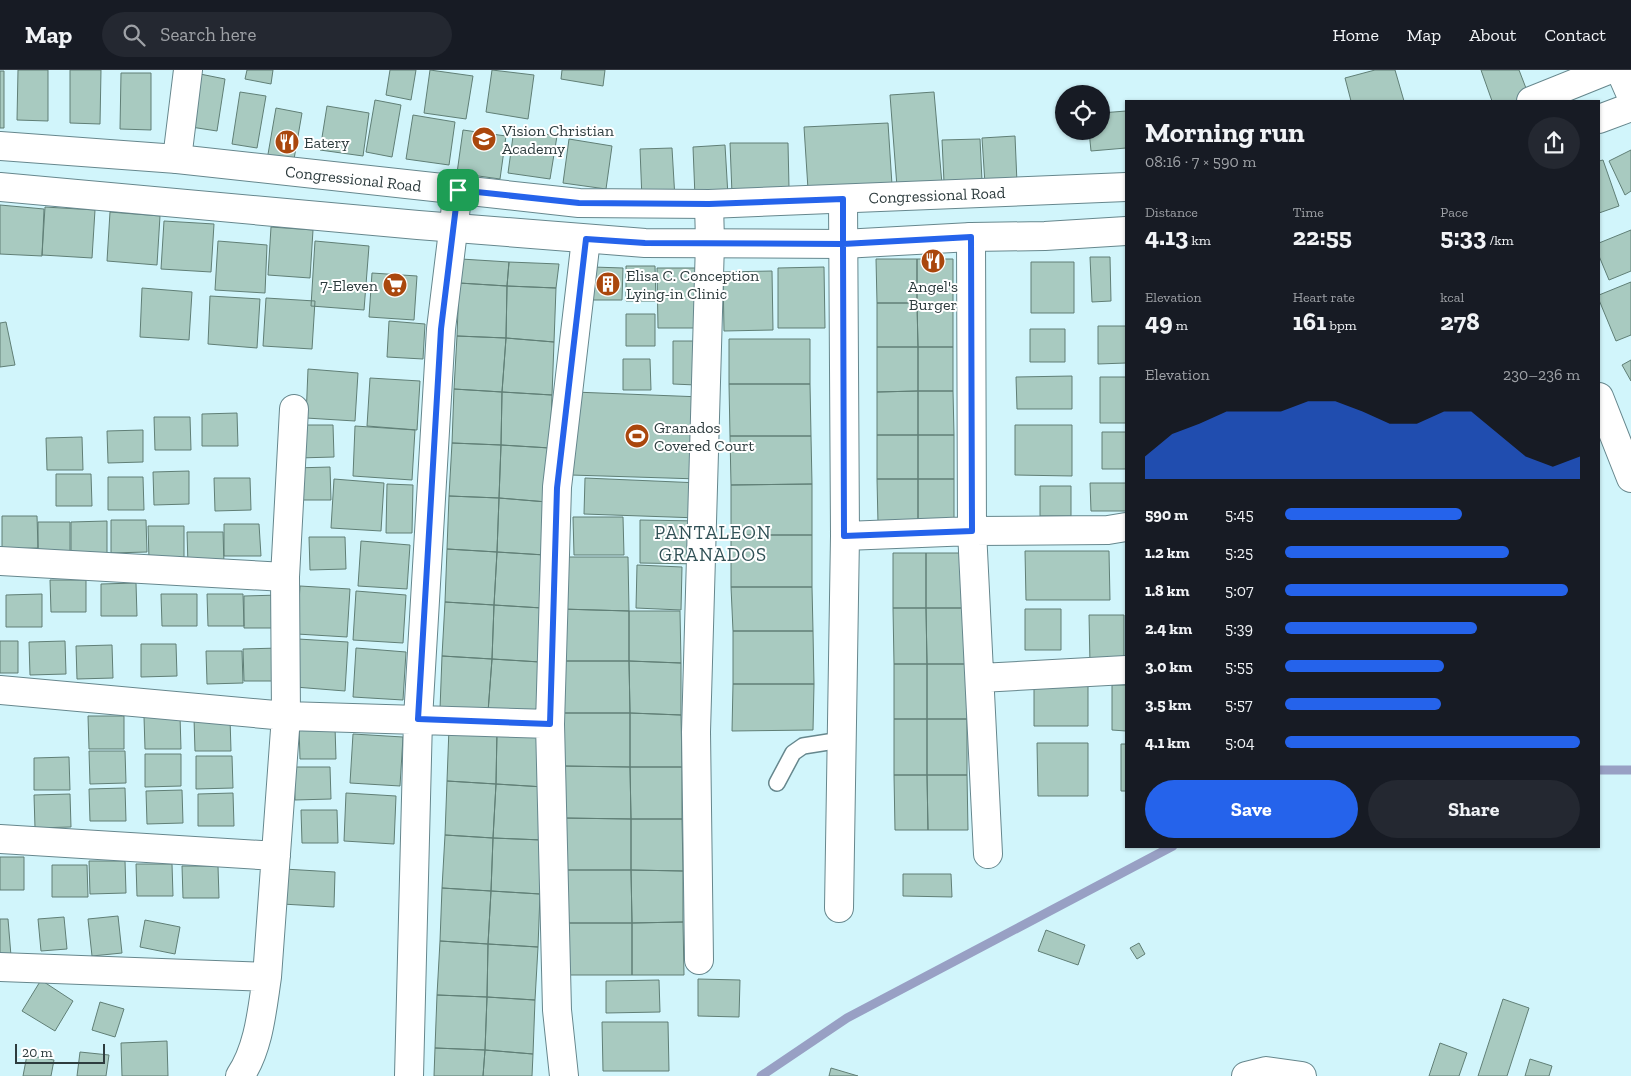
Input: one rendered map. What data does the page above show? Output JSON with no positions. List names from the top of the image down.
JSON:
{
  "streets": {
    "street": ["Congressional Road"]
  },
  "districts": ["PANTALEON GRANADOS"],
  "places": {
    "school or university": ["Vision Christian Academy"],
    "restaurant": ["Eatery", "Angel's Burger"],
    "building": ["Elisa C. Conception Lying-in Clinic"],
    "supermarket": ["7-Eleven"],
    "sports": ["Granados Covered Court"]
  },
  "scale_bar": "20 m",
  "page": {
    "header": "Map",
    "search": "Search here",
    "nav": [
      "Home",
      "Map",
      "About",
      "Contact"
    ],
    "heading": ["Morning run", "08:16 · 7 × 590 m"],
    "stats": [
      ["Distance", "4.13 km"],
      ["Time", "22:55"],
      ["Pace", "5:33 /km"],
      ["Elevation", "49 m"],
      ["Heart rate", "161 bpm"],
      ["kcal", "278"]
    ],
    "chart": ["Elevation", "230–236 m"],
    "list": [
      {
        "name": "590 m",
        "note": "5:45"
      },
      {
        "name": "1.2 km",
        "note": "5:25"
      },
      {
        "name": "1.8 km",
        "note": "5:07"
      },
      {
        "name": "2.4 km",
        "note": "5:39"
      },
      {
        "name": "3.0 km",
        "note": "5:55"
      },
      {
        "name": "3.5 km",
        "note": "5:57"
      },
      {
        "name": "4.1 km",
        "note": "5:04"
      }
    ],
    "buttons": ["Save", "Share"],
    "scale": "20 m"
  }
}
